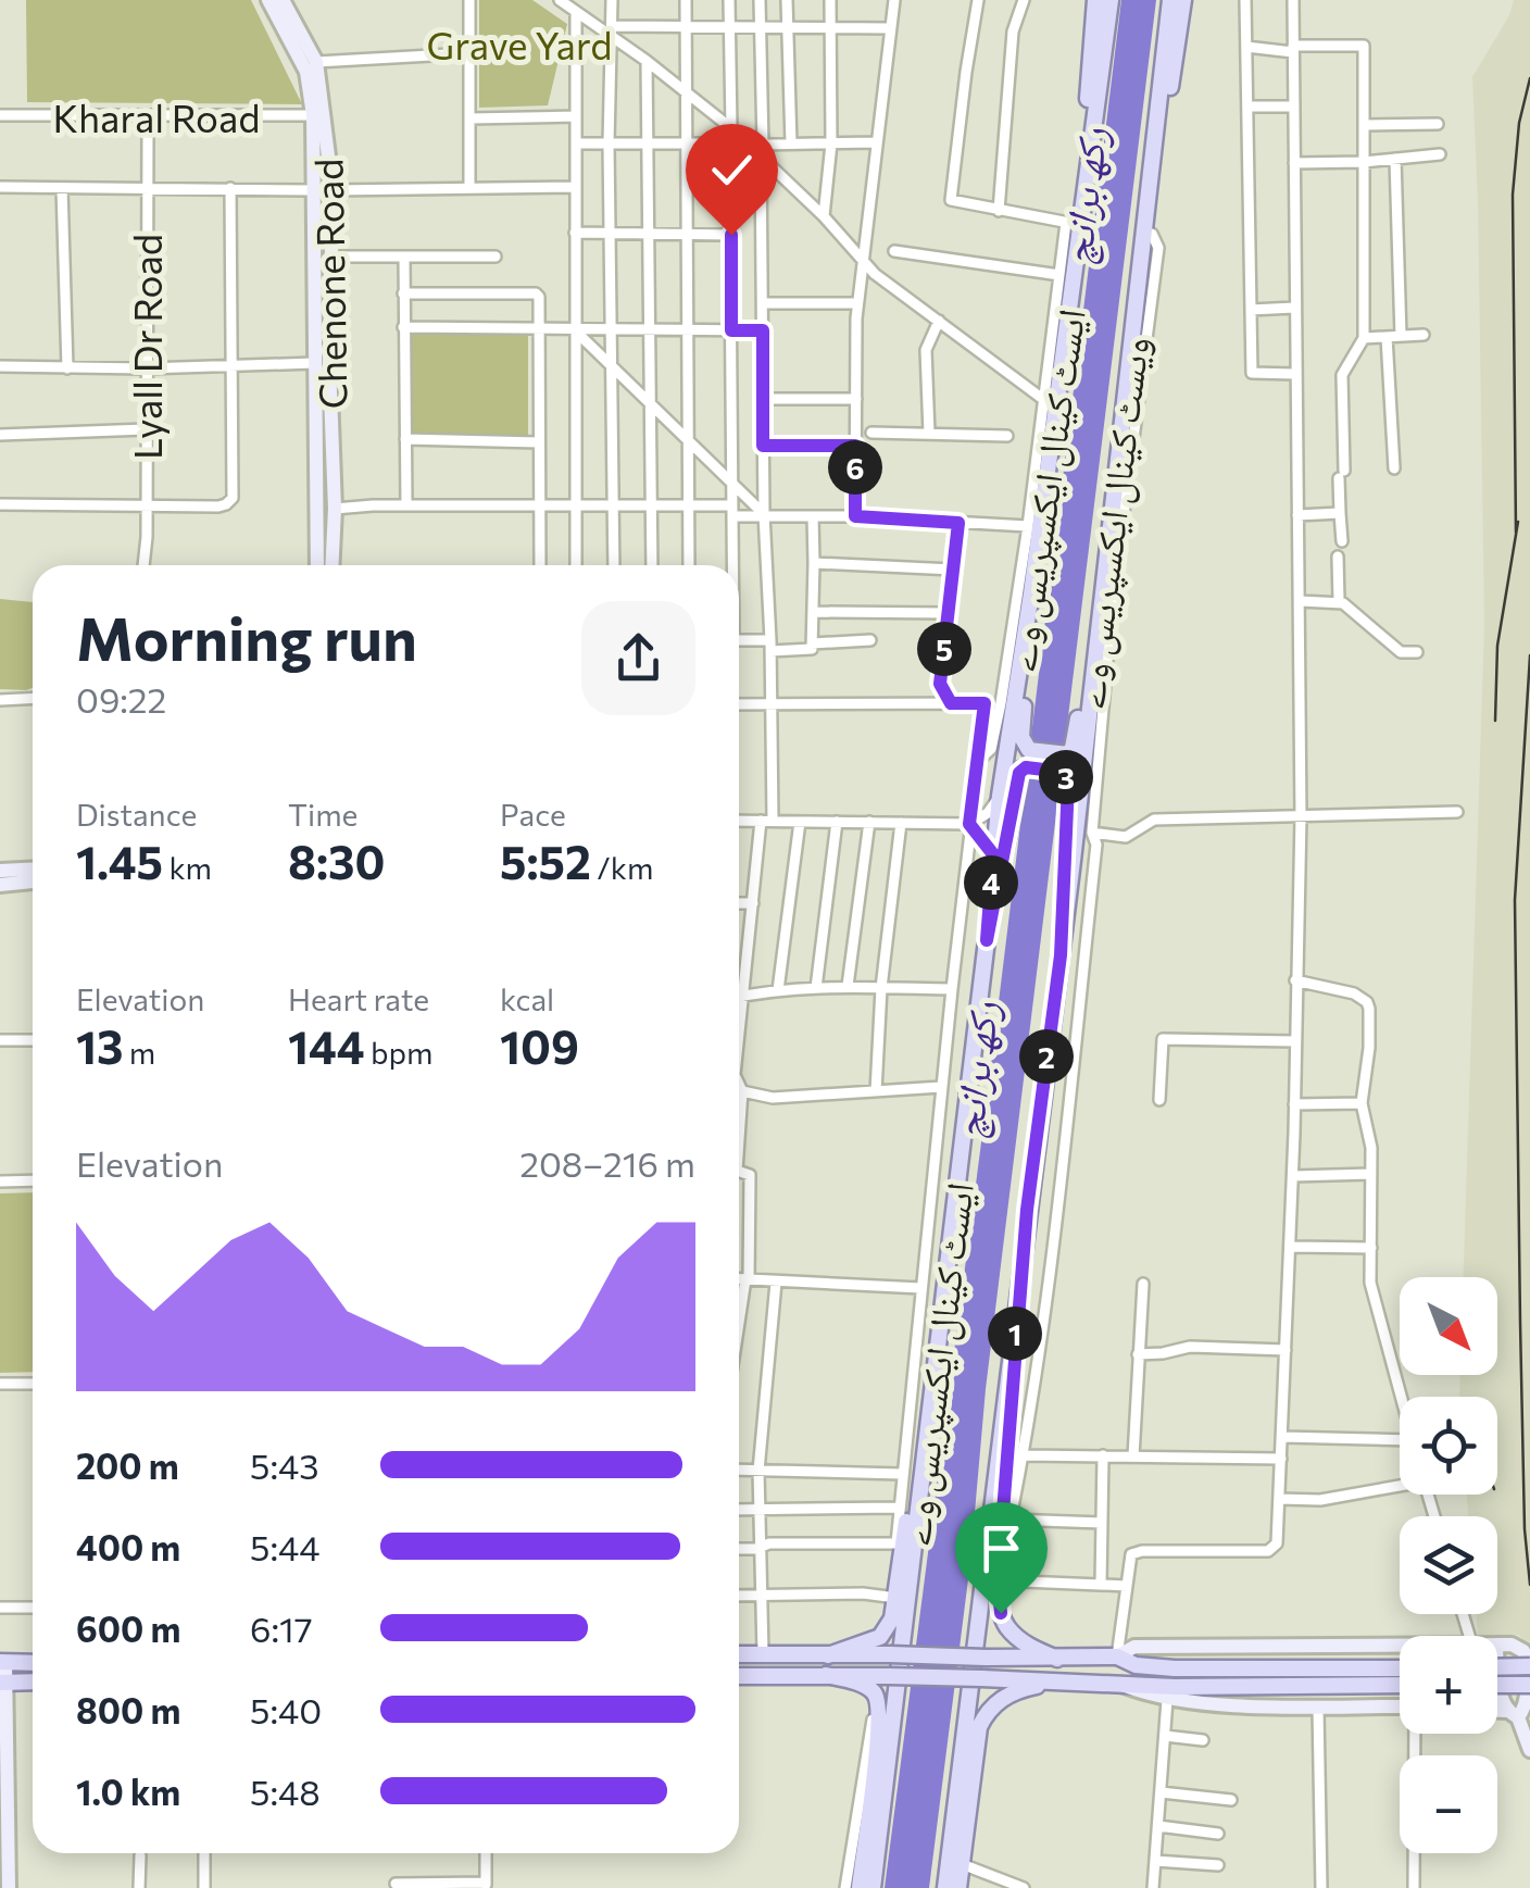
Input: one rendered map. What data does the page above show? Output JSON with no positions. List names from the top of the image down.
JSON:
{
  "streets": {
    "main road": ["ایسٹ کینال ایکسپریس وے", "ویسٹ کینال ایکسپریس وے"],
    "street": ["Kharal Road", "Chenone Road", "Lyall Dr Road"]
  },
  "crossings": [
    ["Kharal Road", "Chenone Road"],
    ["Kharal Road", "Lyall Dr Road"]
  ],
  "water": ["رکھ برانچ"],
  "parks": ["Grave Yard"],
  "north": "bottom right",
  "page": {
    "pins": [
      "6",
      "5",
      "3",
      "4",
      "2",
      "1"
    ],
    "heading": ["Morning run", "09:22"],
    "stats": [
      ["Distance", "1.45 km"],
      ["Time", "8:30"],
      ["Pace", "5:52 /km"],
      ["Elevation", "13 m"],
      ["Heart rate", "144 bpm"],
      ["kcal", "109"]
    ],
    "chart": ["Elevation", "208–216 m"],
    "map_buttons": ["+", "−"],
    "list": [
      {
        "name": "200 m",
        "note": "5:43"
      },
      {
        "name": "400 m",
        "note": "5:44"
      },
      {
        "name": "600 m",
        "note": "6:17"
      },
      {
        "name": "800 m",
        "note": "5:40"
      },
      {
        "name": "1.0 km",
        "note": "5:48"
      }
    ]
  }
}
